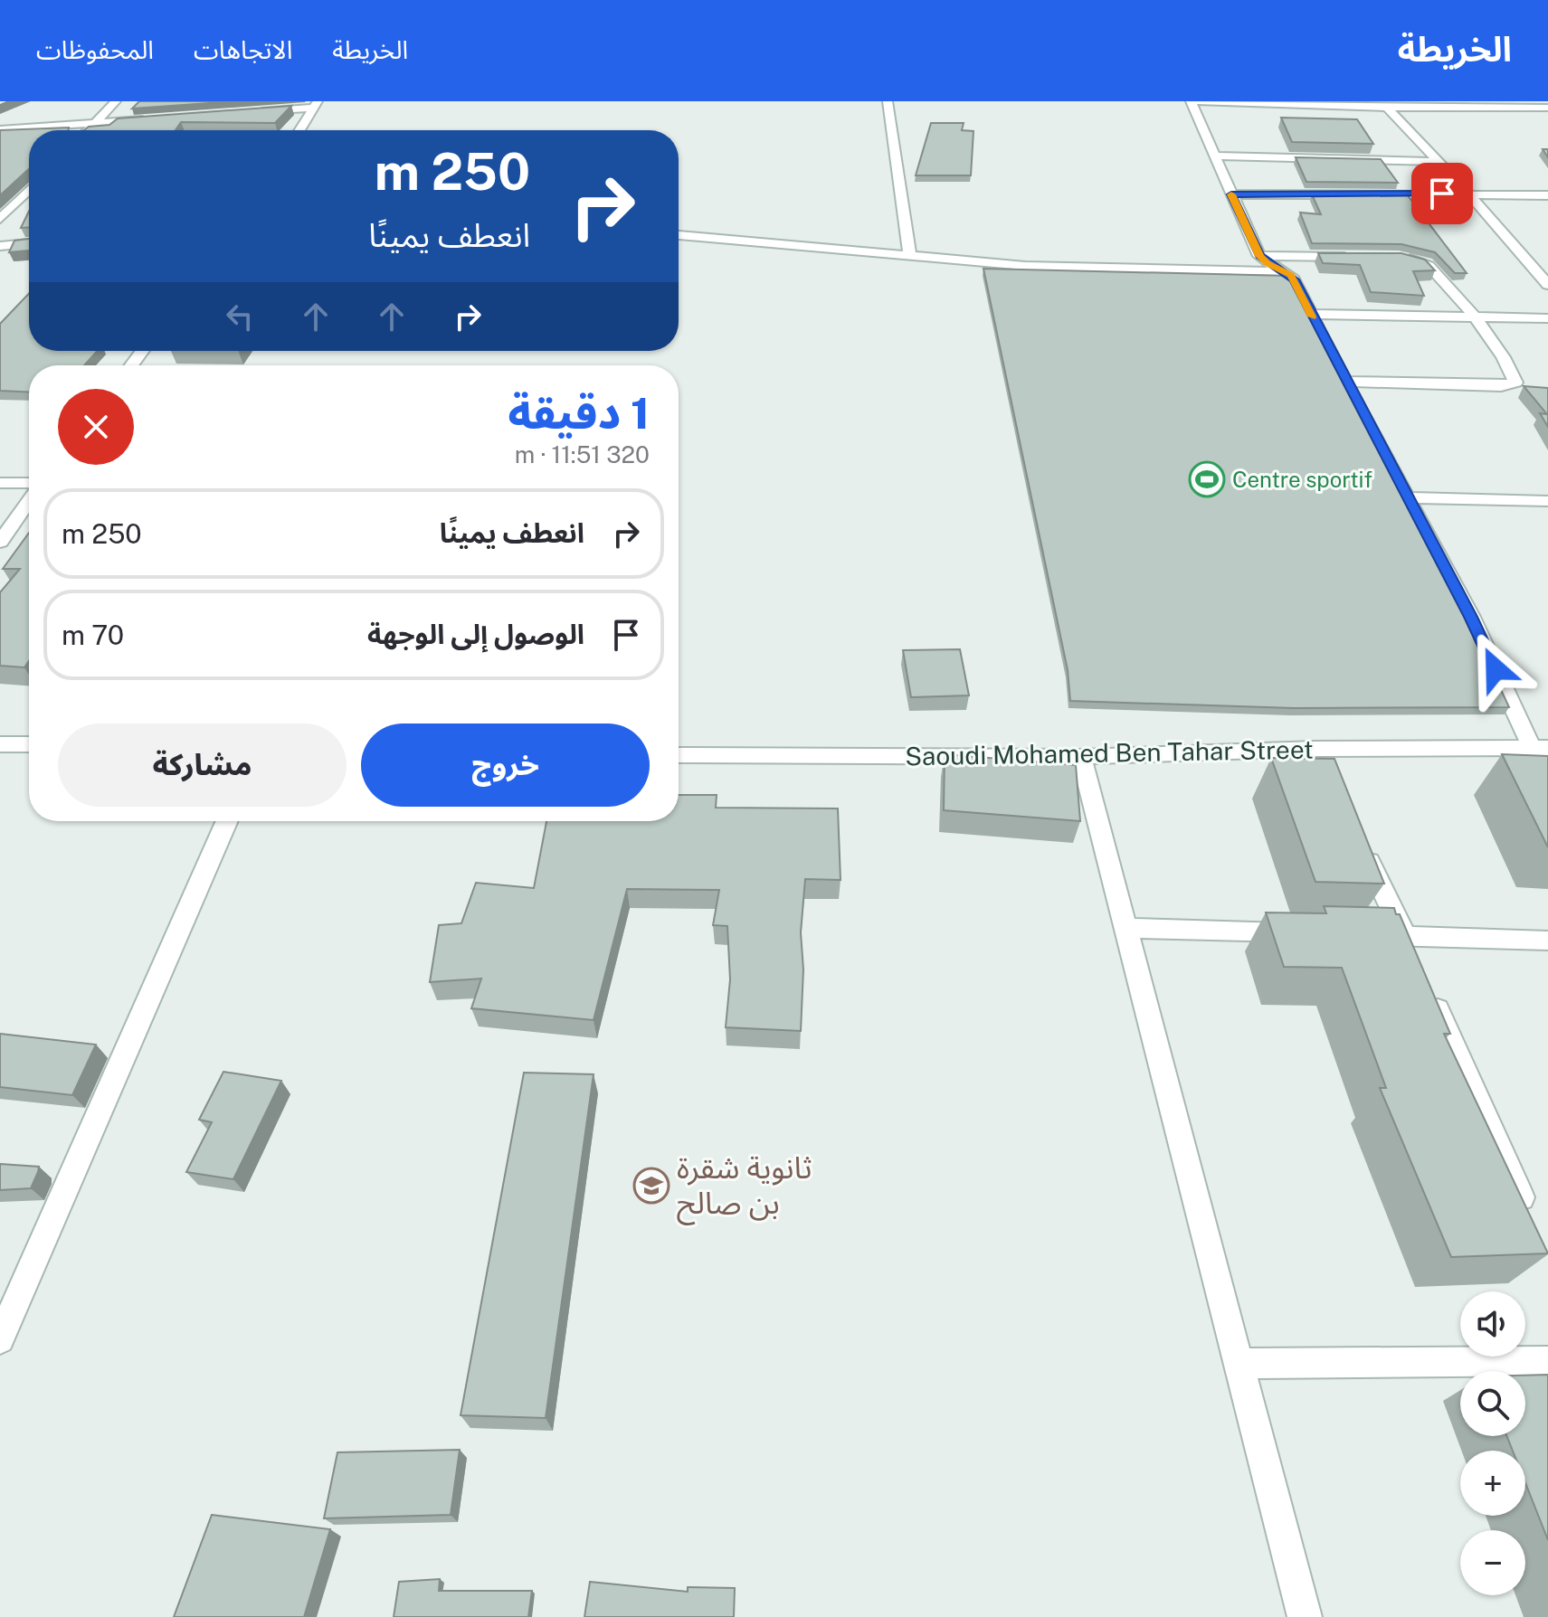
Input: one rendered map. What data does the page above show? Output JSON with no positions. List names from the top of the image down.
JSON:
{
  "streets": {
    "street": ["Saoudi Mohamed Ben Tahar Street"]
  },
  "places": {
    "sports": ["Centre sportif"],
    "school or university": ["ثانوية شقرة بن صالح"]
  },
  "page": {
    "header": "الخريطة",
    "nav": ["الخريطة", "الاتجاهات", "المحفوظات"],
    "turn": ["250 m", "انعطف يمينًا"],
    "heading": ["1 دقيقة", "320 m · 11:51"],
    "list": [
      {
        "name": "انعطف يمينًا",
        "value": "250 m"
      },
      {
        "name": "الوصول إلى الوجهة",
        "value": "70 m"
      }
    ],
    "buttons": ["خروج", "مشاركة"],
    "map_buttons": ["+", "−"]
  }
}
